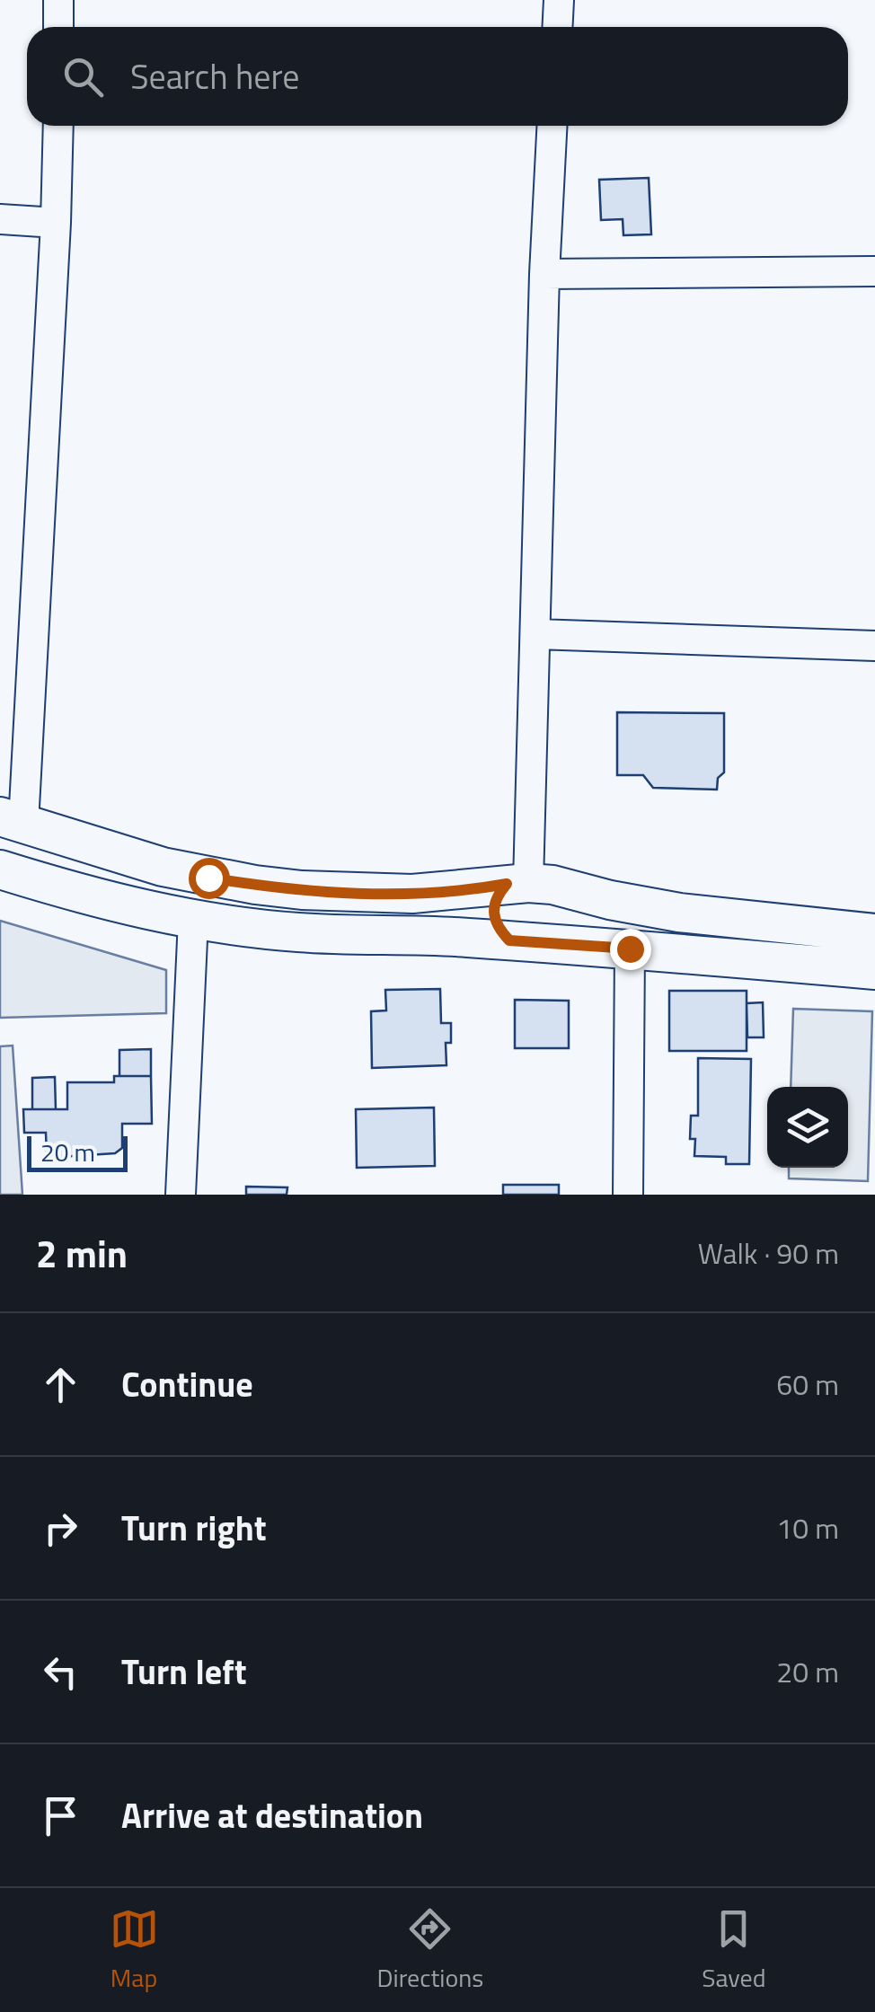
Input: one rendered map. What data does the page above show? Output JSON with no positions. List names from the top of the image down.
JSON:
{
  "scale_bar": "20 m",
  "page": {
    "search": "Search here",
    "scale": "20 m",
    "heading": ["2 min", "Walk · 90 m"],
    "list": [
      ["Continue", "60 m"],
      ["Turn right", "10 m"],
      ["Turn left", "20 m"],
      "Arrive at destination"
    ],
    "nav": ["Map", "Directions", "Saved"]
  }
}
